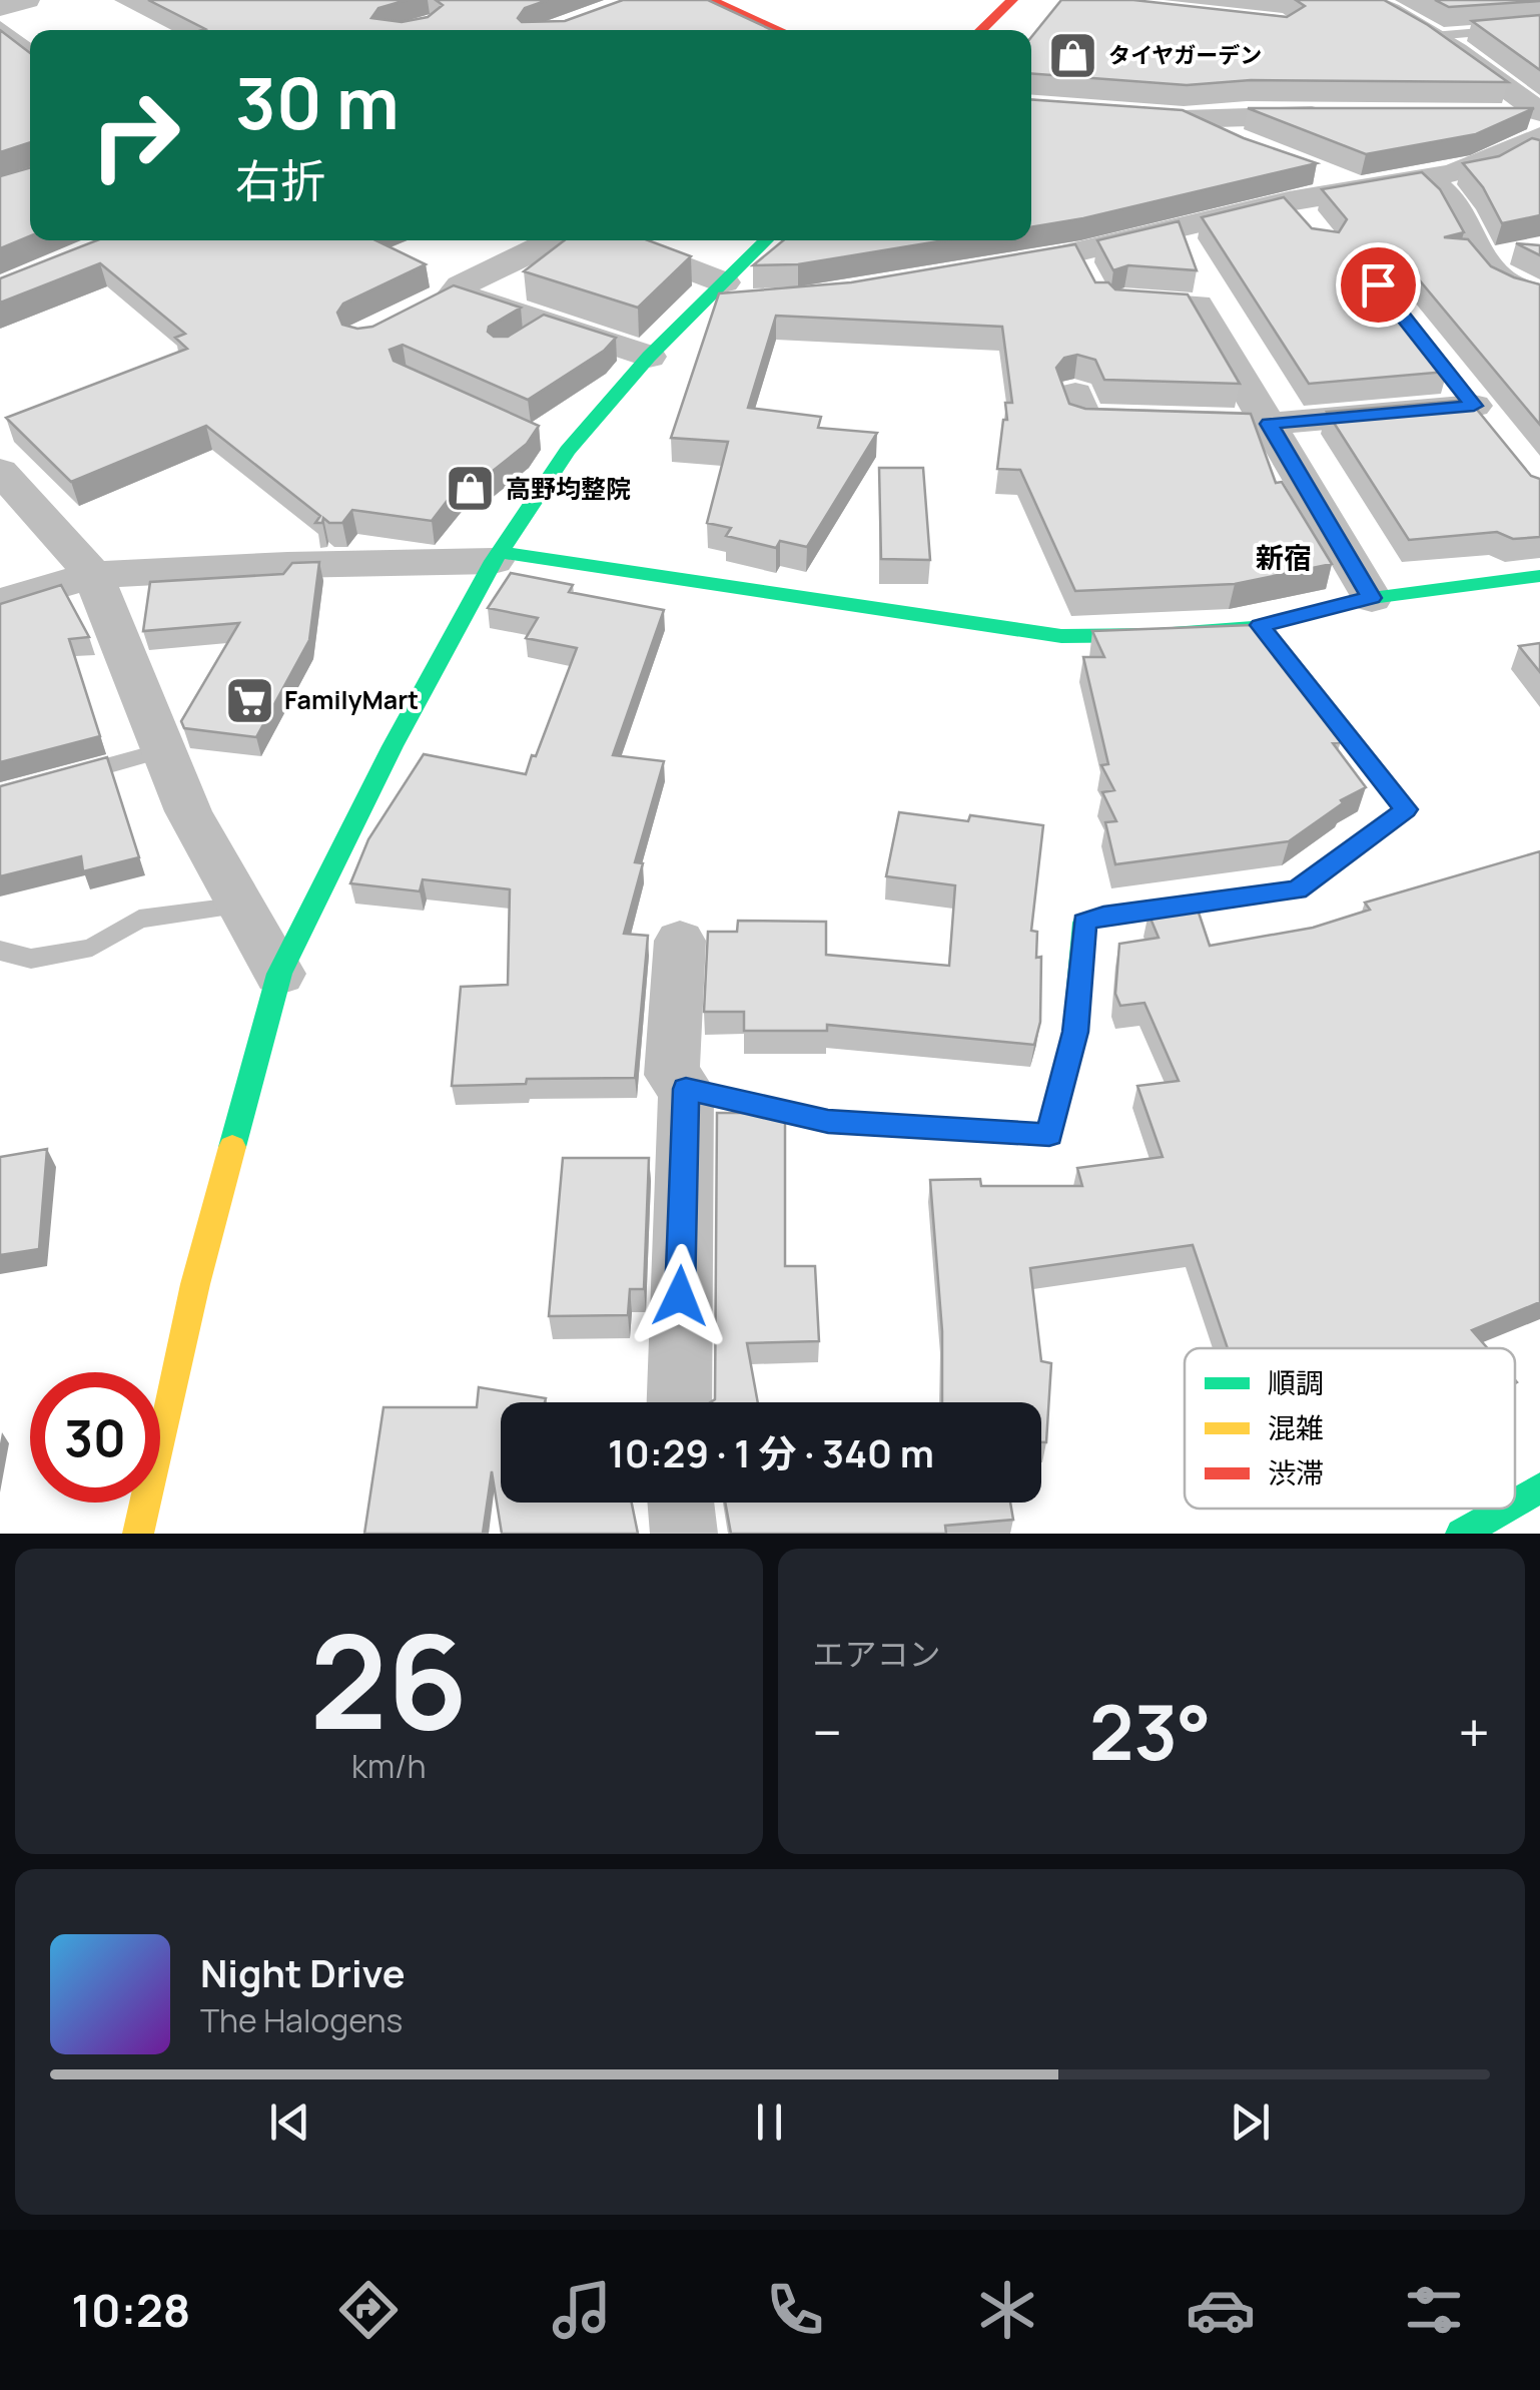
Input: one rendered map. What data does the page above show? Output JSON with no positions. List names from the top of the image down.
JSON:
{
  "districts": ["新宿"],
  "places": {
    "shop": ["タイヤガーデン", "高野均整院"],
    "supermarket": ["FamilyMart"]
  },
  "legend": ["順調", "混雑", "渋滞"],
  "page": {
    "turn": ["30 m", "右折"],
    "limit": "30",
    "trip": "10:29 · 1 分 · 340 m",
    "tile": [
      ["26", "km/h"],
      "エアコン"
    ],
    "heat": ["−", "23°", "+"],
    "song": ["Night Drive", "The Halogens"],
    "tabs": "10:28"
  }
}
